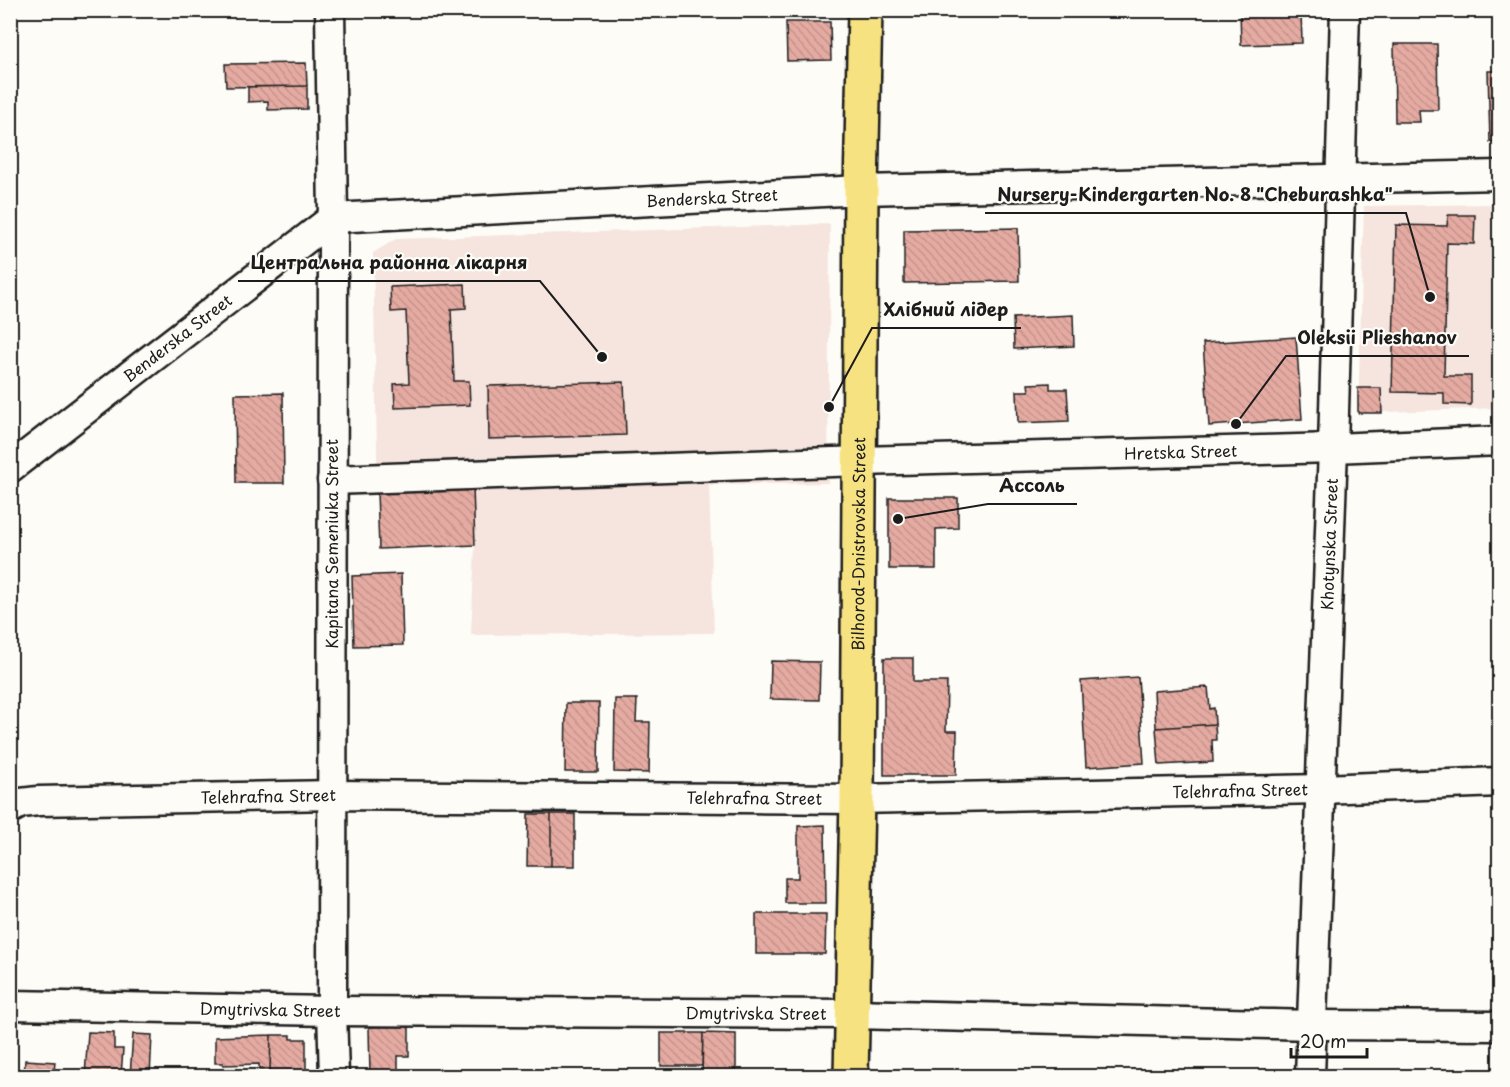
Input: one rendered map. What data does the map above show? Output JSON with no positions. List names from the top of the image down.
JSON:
{
  "streets": {
    "main road": ["Bilhorod-Dnistrovska Street"],
    "street": [
      "Benderska Street",
      "Hretska Street",
      "Kapitana Semeniuka Street",
      "Khotynska Street",
      "Telehrafna Street",
      "Dmytrivska Street"
    ]
  },
  "crossings": [
    ["Benderska Street", "Kapitana Semeniuka Street"],
    ["Benderska Street", "Bilhorod-Dnistrovska Street"],
    ["Benderska Street", "Khotynska Street"],
    ["Hretska Street", "Kapitana Semeniuka Street"],
    ["Hretska Street", "Bilhorod-Dnistrovska Street"],
    ["Hretska Street", "Khotynska Street"],
    ["Kapitana Semeniuka Street", "Telehrafna Street"],
    ["Kapitana Semeniuka Street", "Dmytrivska Street"],
    ["Bilhorod-Dnistrovska Street", "Telehrafna Street"],
    ["Bilhorod-Dnistrovska Street", "Dmytrivska Street"],
    ["Khotynska Street", "Telehrafna Street"],
    ["Khotynska Street", "Dmytrivska Street"]
  ],
  "places": [
    "Nursery-Kindergarten No. 8 \"Cheburashka\"",
    "Центральна районна лікарня",
    "Хлібний лідер",
    "Oleksii Plieshanov",
    "Ассоль"
  ],
  "scale_bar": "20 m"
}
